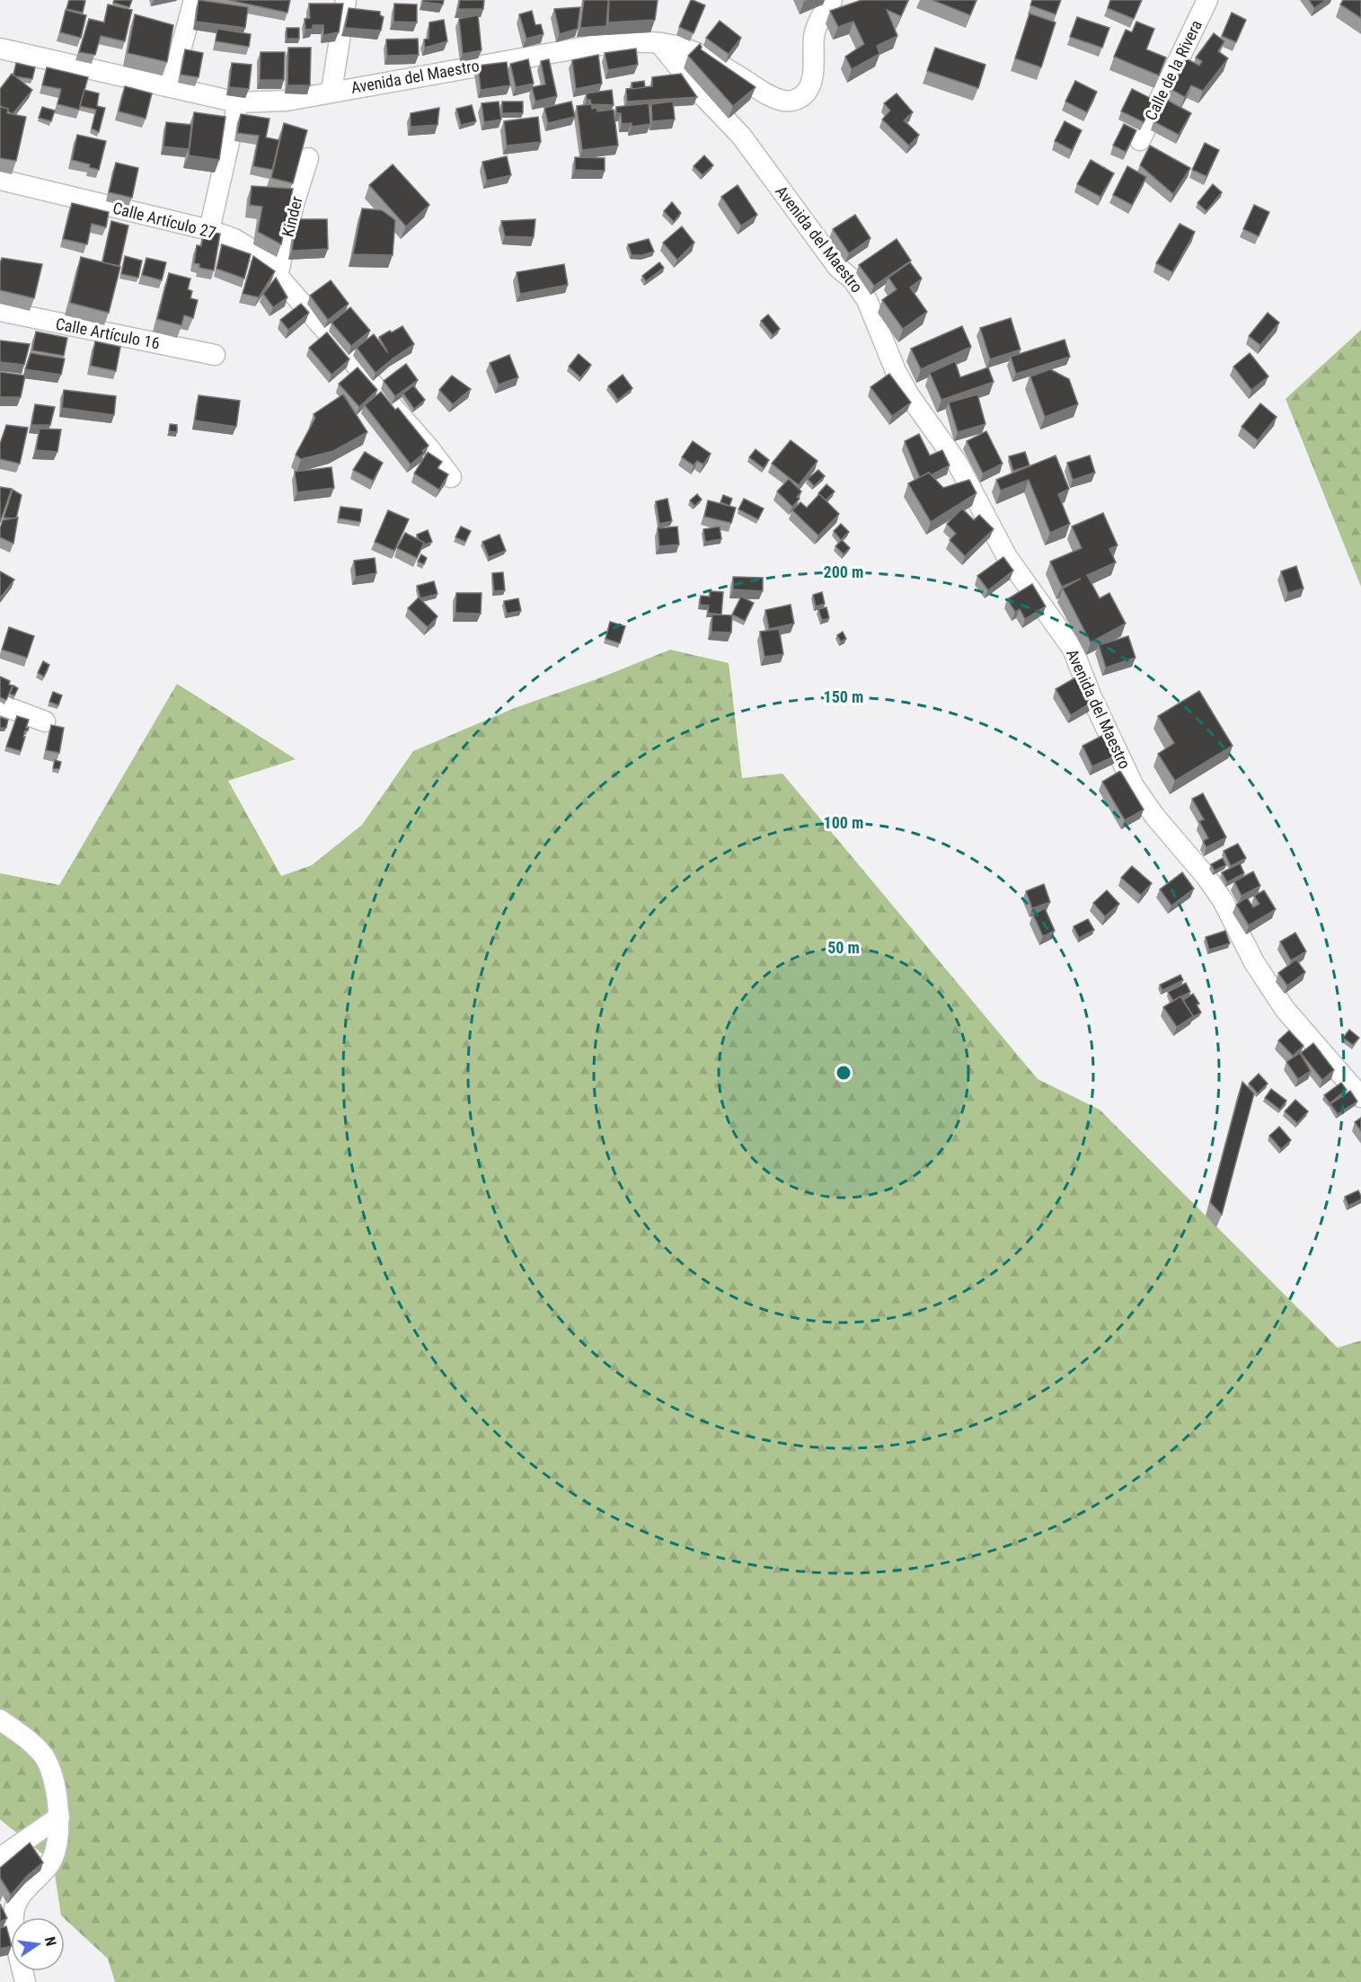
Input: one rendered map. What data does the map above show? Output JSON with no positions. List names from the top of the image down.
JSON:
{
  "streets": {
    "street": [
      "Calle de la Rivera",
      "Avenida del Maestro",
      "Kinder",
      "Calle Artículo 27",
      "Calle Artículo 16"
    ]
  },
  "crossings": [
    ["Kinder", "Calle Artículo 27"]
  ],
  "north": "right",
  "rings": [
    "200 m",
    "150 m",
    "100 m",
    "50 m"
  ]
}
